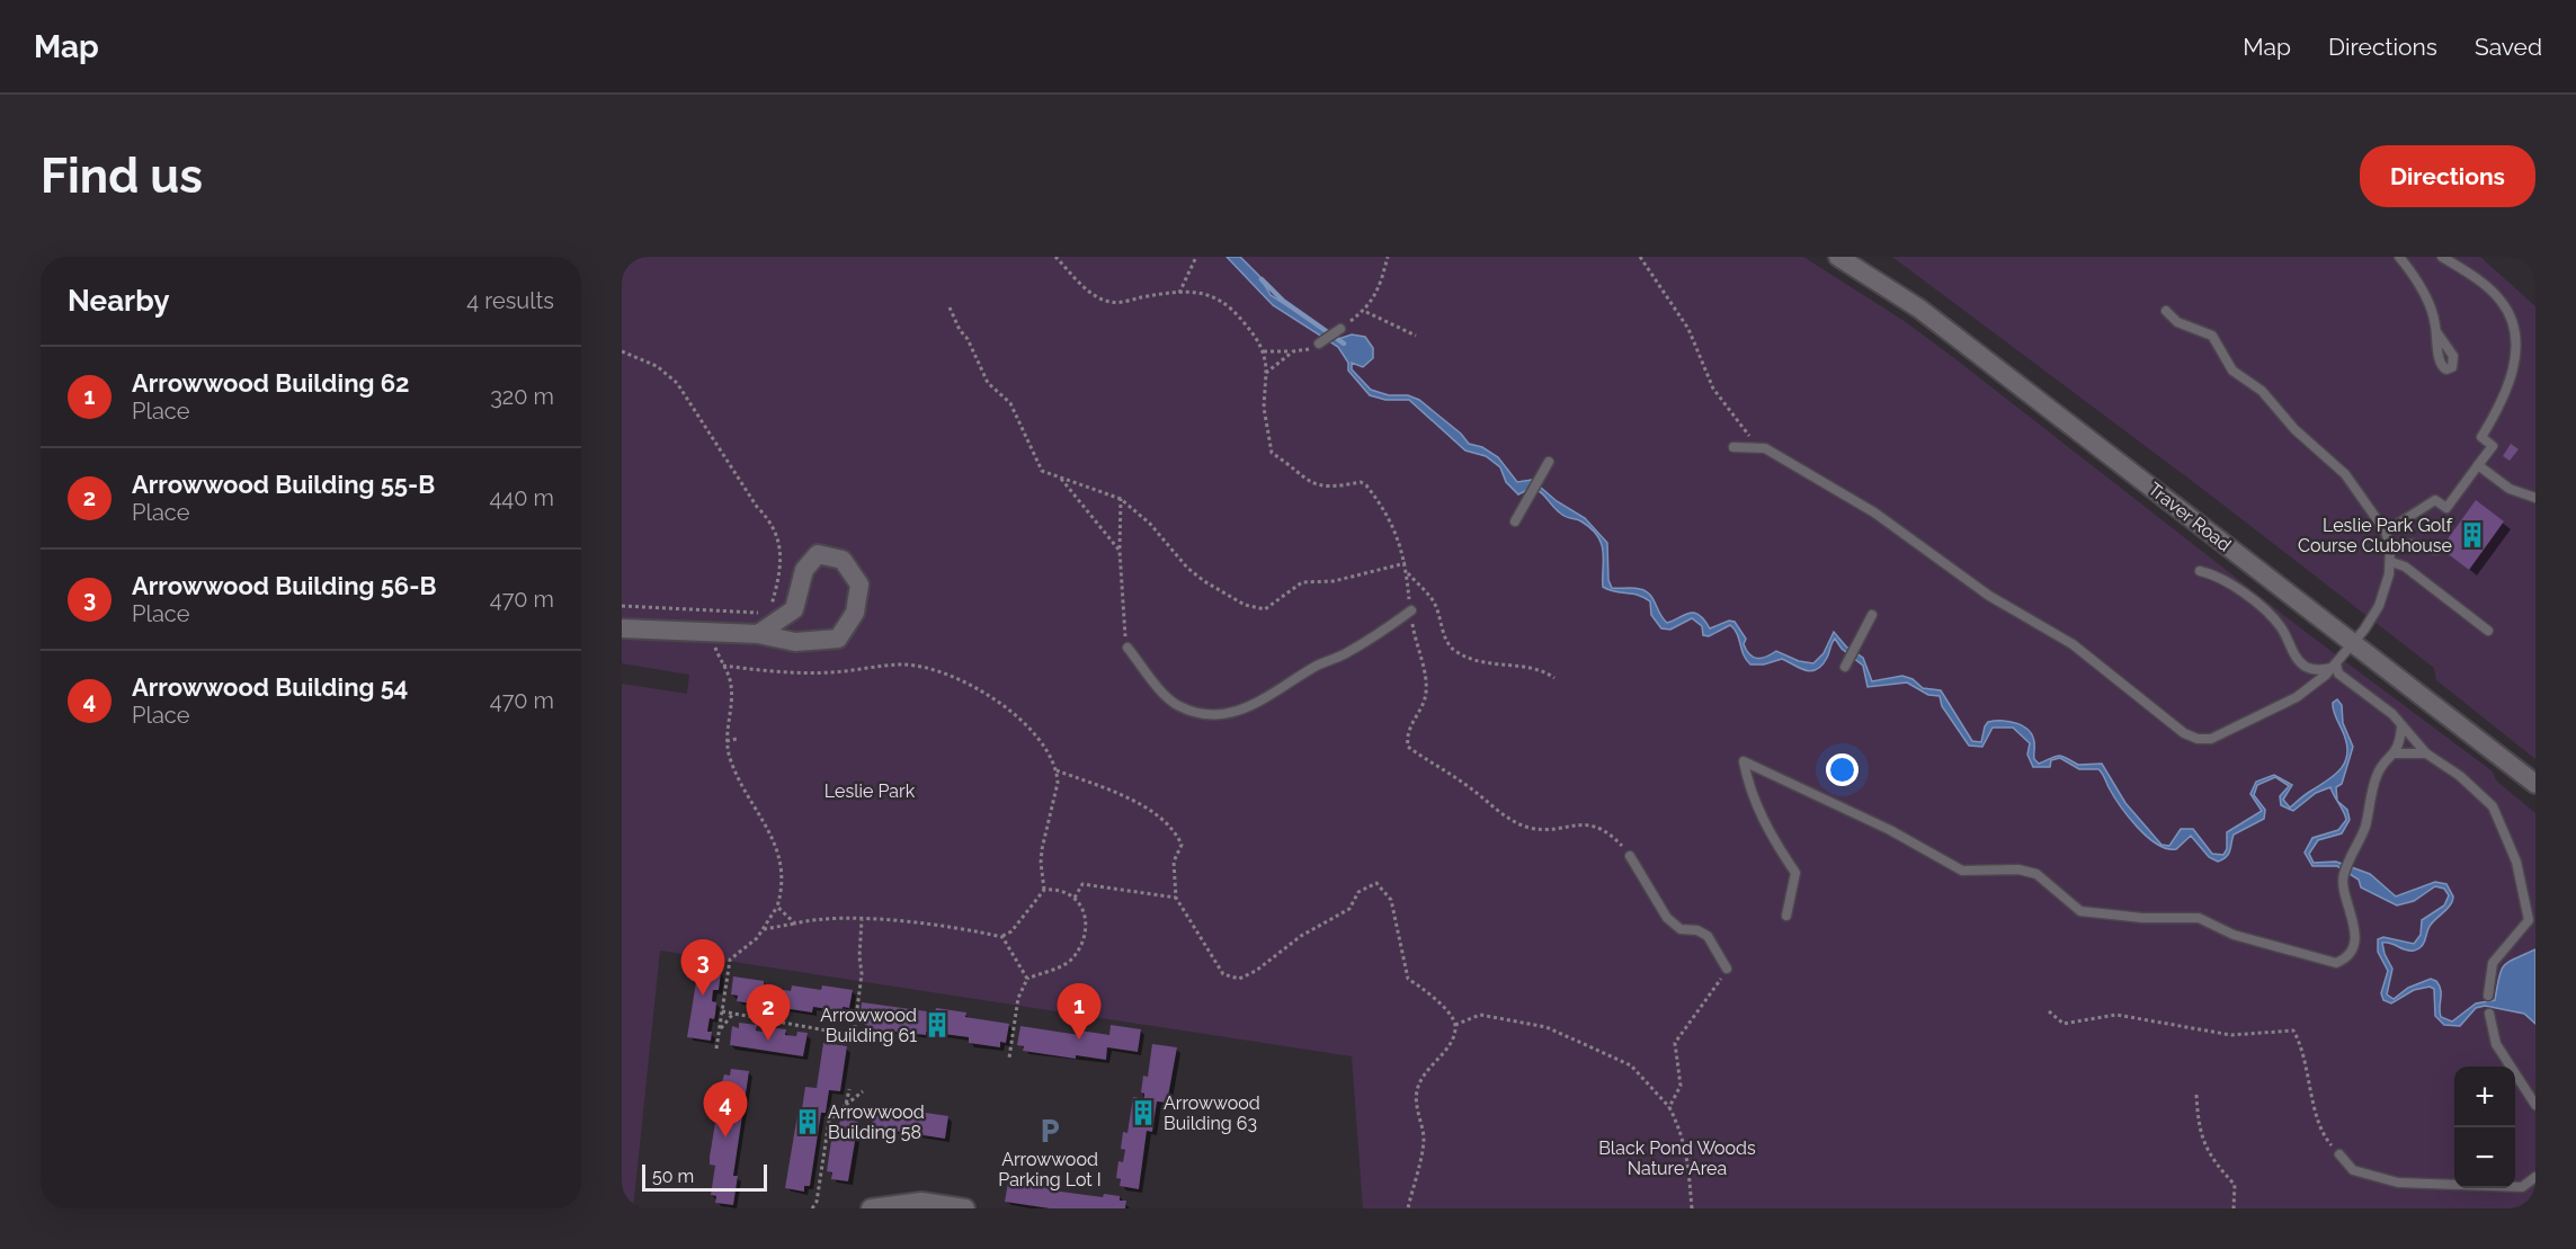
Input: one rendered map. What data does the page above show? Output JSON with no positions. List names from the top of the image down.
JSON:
{
  "streets": {
    "street": ["Traver Road"]
  },
  "parks": ["Leslie Park", "Black Pond Woods Nature Area"],
  "places": {
    "building": [
      "Leslie Park Golf Course Clubhouse",
      "Arrowwood Building 61",
      "Arrowwood Building 63",
      "Arrowwood Building 58"
    ],
    "parking": ["Arrowwood Parking Lot I"]
  },
  "scale_bar": "50 m",
  "page": {
    "header": "Map",
    "nav": ["Map", "Directions", "Saved"],
    "buttons": "Directions",
    "title": "Find us",
    "heading": ["Nearby", "4 results"],
    "list": [
      {
        "mark": "1",
        "name": "Arrowwood Building 62",
        "note": "Place",
        "value": "320 m"
      },
      {
        "mark": "2",
        "name": "Arrowwood Building 55-B",
        "note": "Place",
        "value": "440 m"
      },
      {
        "mark": "3",
        "name": "Arrowwood Building 56-B",
        "note": "Place",
        "value": "470 m"
      },
      {
        "mark": "4",
        "name": "Arrowwood Building 54",
        "note": "Place",
        "value": "470 m"
      }
    ],
    "pins": [
      "3",
      "1",
      "2",
      "4"
    ],
    "map_buttons": ["+", "−"],
    "scale": "50 m"
  }
}
